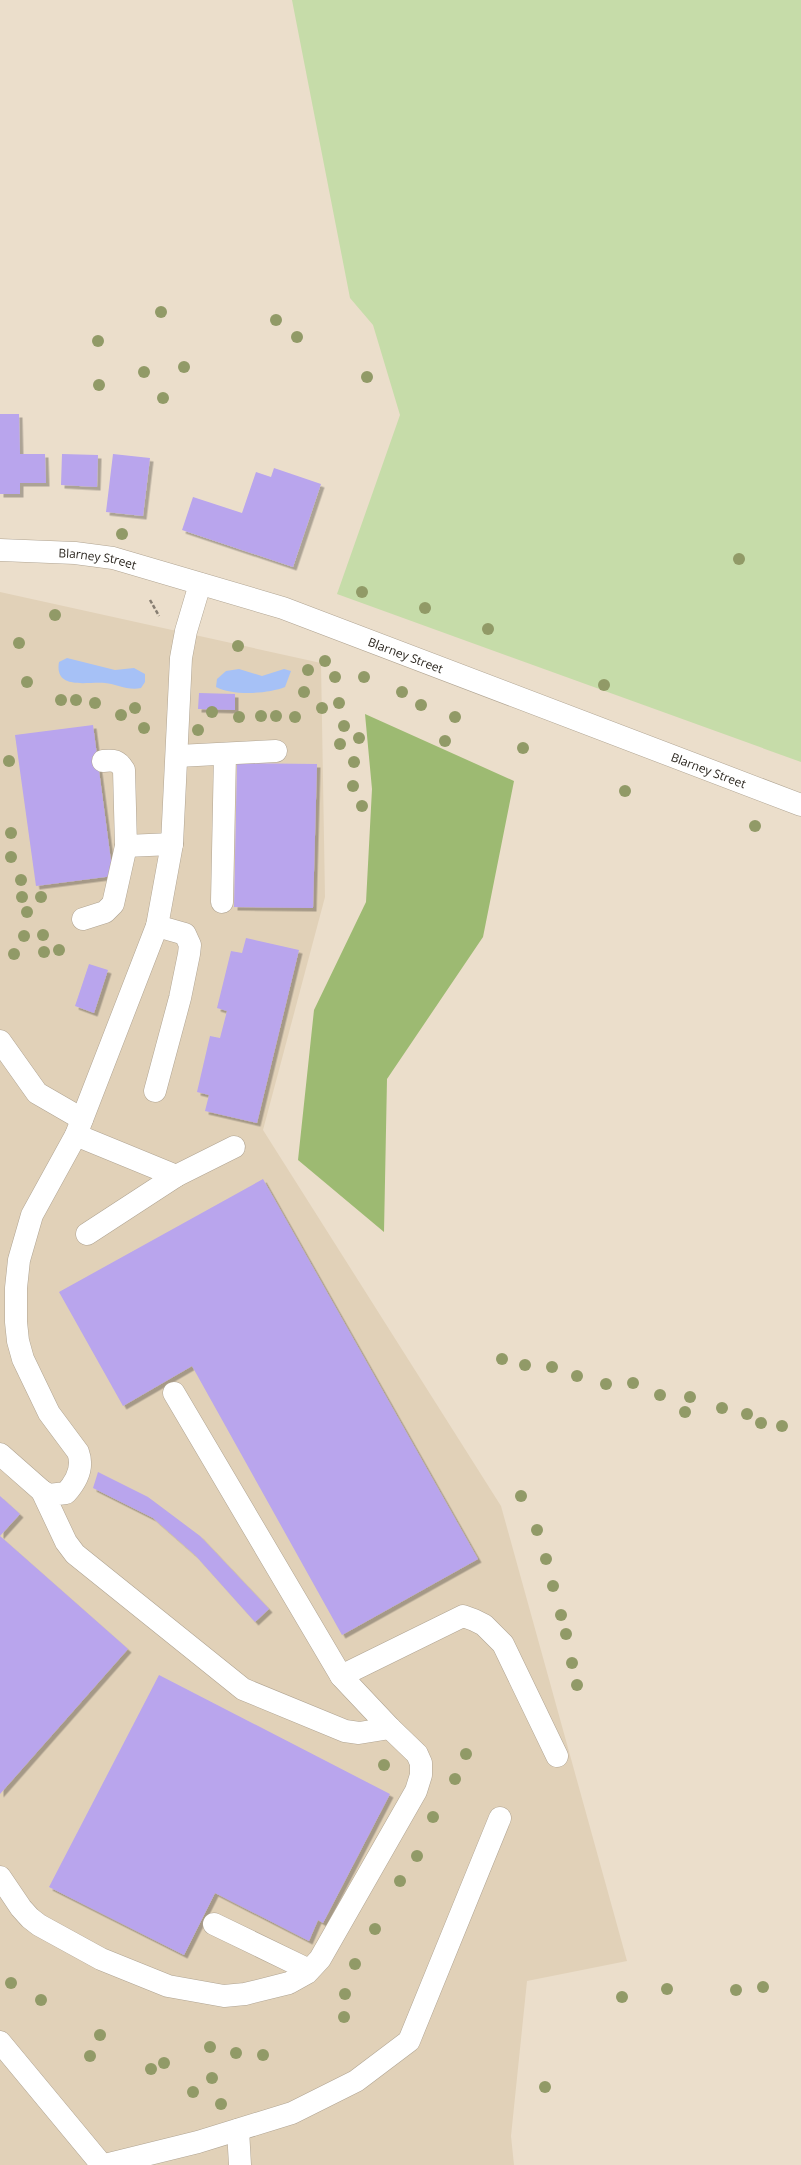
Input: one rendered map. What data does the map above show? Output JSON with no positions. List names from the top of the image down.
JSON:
{
  "streets": {
    "street": ["Blarney Street"]
  }
}
